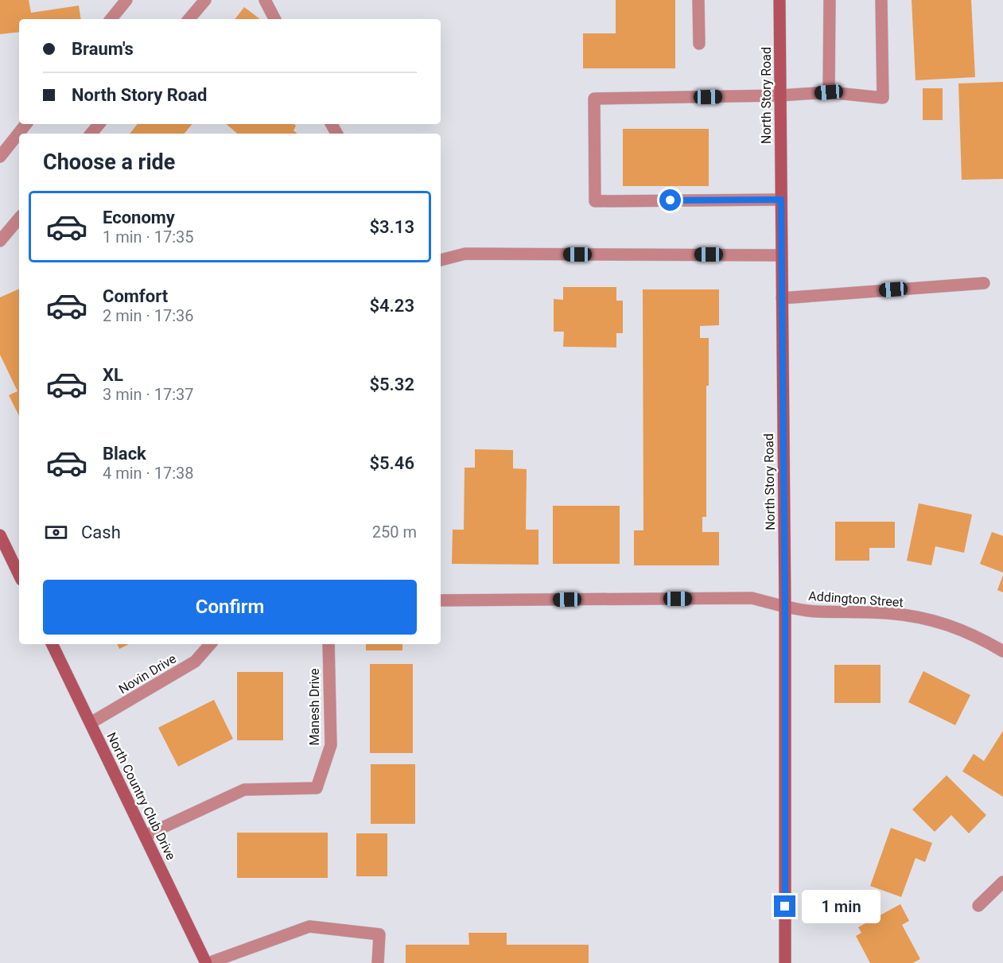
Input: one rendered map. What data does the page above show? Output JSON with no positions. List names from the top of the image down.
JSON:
{
  "streets": {
    "main road": ["North Story Road", "North Country Club Drive"],
    "street": ["Addington Street", "Novin Drive", "Manesh Drive"]
  },
  "crossings": [
    ["North Story Road", "Addington Street"],
    ["Novin Drive", "North Country Club Drive"],
    ["Manesh Drive", "North Country Club Drive"]
  ],
  "page": {
    "banner": ["Braum's", "North Story Road"],
    "heading": "Choose a ride",
    "list": [
      {
        "name": "Economy",
        "note": "1 min · 17:35",
        "value": "$3.13"
      },
      {
        "name": "Comfort",
        "note": "2 min · 17:36",
        "value": "$4.23"
      },
      {
        "name": "XL",
        "note": "3 min · 17:37",
        "value": "$5.32"
      },
      {
        "name": "Black",
        "note": "4 min · 17:38",
        "value": "$5.46"
      }
    ],
    "pay": ["Cash", "250 m"],
    "buttons": "Confirm",
    "bubble": "1 min"
  }
}
